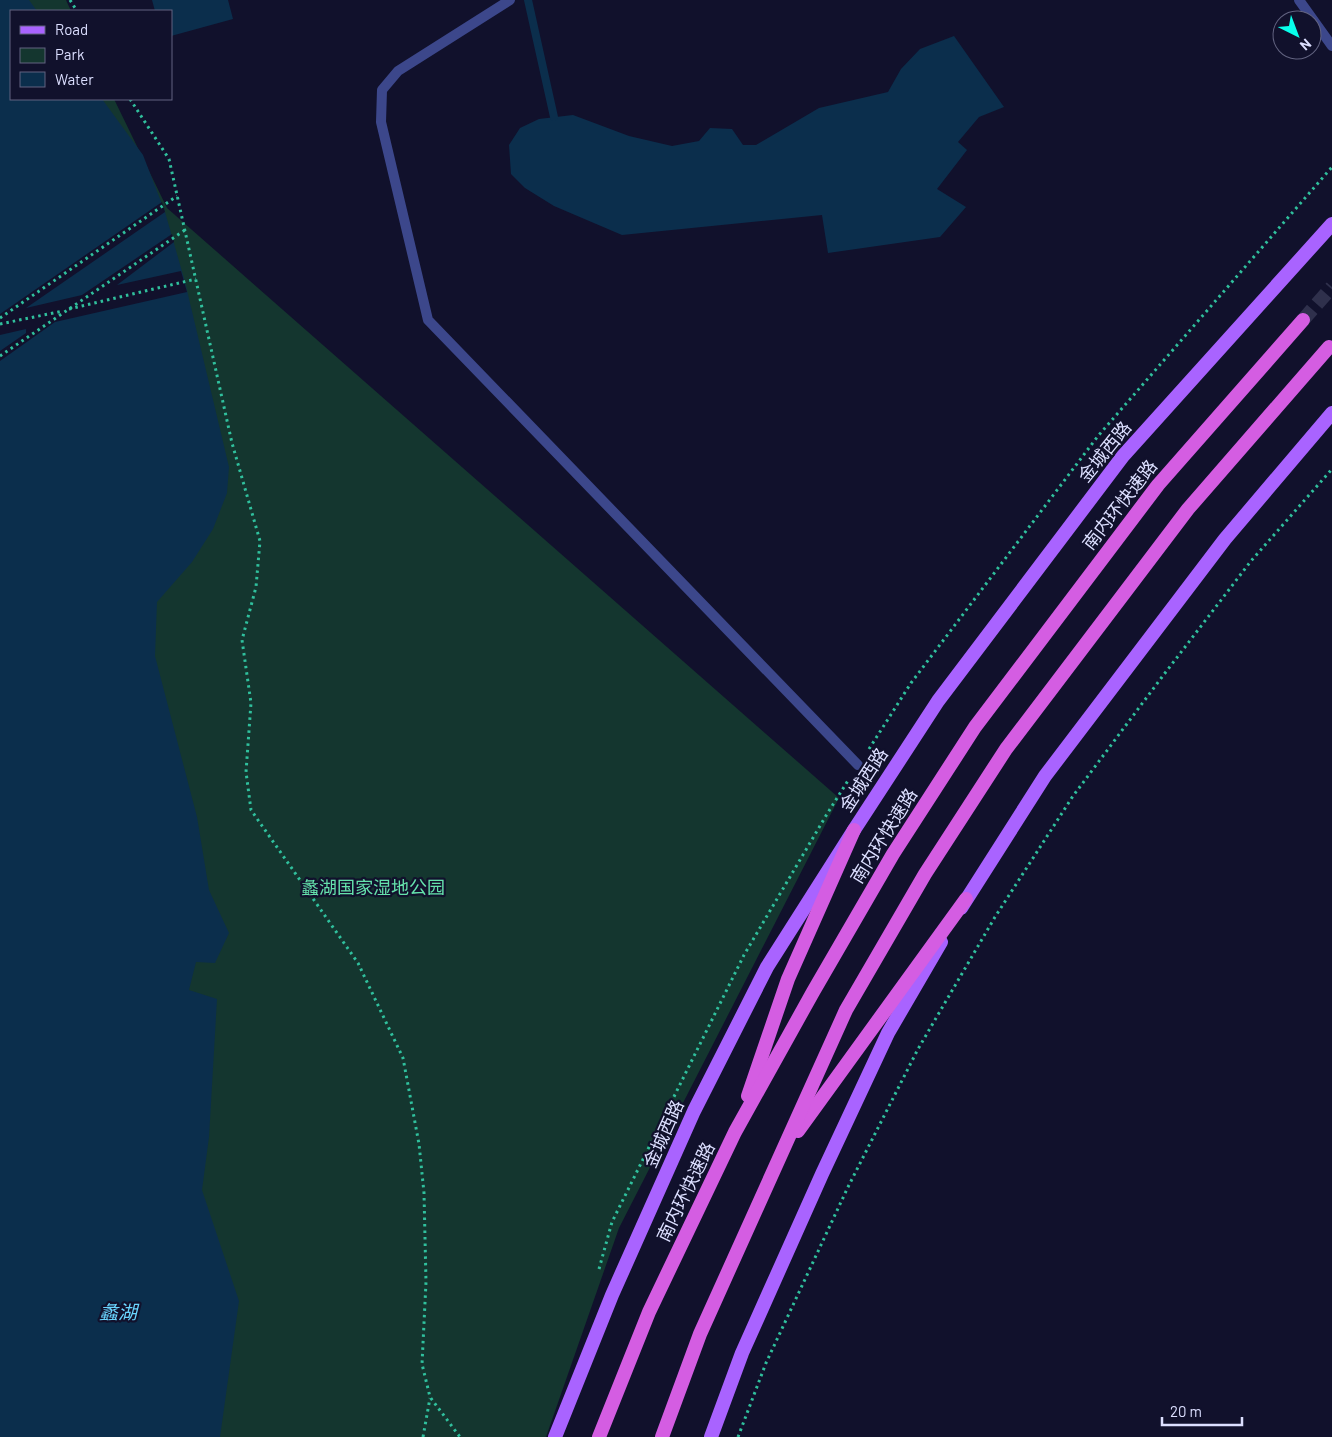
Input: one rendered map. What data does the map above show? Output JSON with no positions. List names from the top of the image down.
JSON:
{
  "streets": {
    "highway": ["南内环快速路"],
    "main road": ["金城西路"]
  },
  "water": ["蠡湖"],
  "parks": ["蠡湖国家湿地公园"],
  "legend": ["Road", "Park", "Water"],
  "scale_bar": "20 m",
  "north": "bottom right"
}
